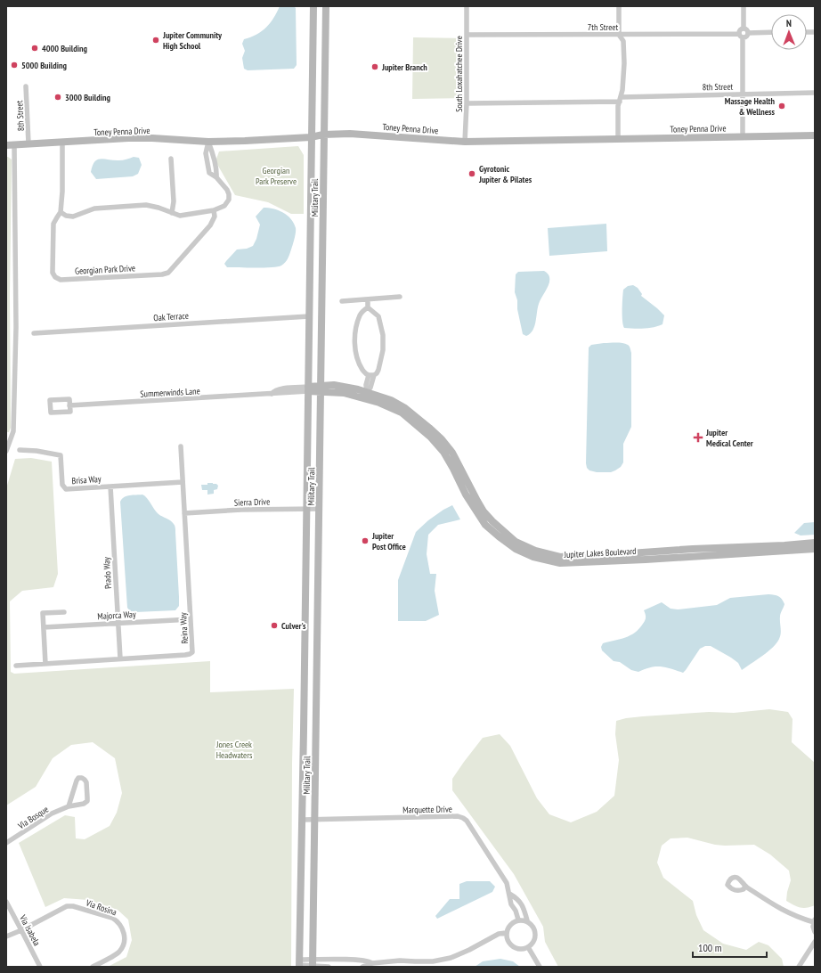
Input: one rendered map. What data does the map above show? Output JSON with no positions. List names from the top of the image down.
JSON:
{
  "streets": {
    "street": [
      "7th Street",
      "South Loxahatchee Drive",
      "8th Street",
      "Toney Penna Drive",
      "Military Trail",
      "Georgian Park Drive",
      "Oak Terrace",
      "Summerwinds Lane",
      "Brisa Way",
      "Sierra Drive",
      "Jupiter Lakes Boulevard",
      "Prado Way",
      "Majorca Way",
      "Reina Way",
      "Marquette Drive",
      "Via Bosque",
      "Via Rosina",
      "Via Isabela"
    ]
  },
  "crossings": [
    ["7th Street", "South Loxahatchee Drive"],
    ["South Loxahatchee Drive", "8th Street"],
    ["South Loxahatchee Drive", "Toney Penna Drive"],
    ["8th Street", "Toney Penna Drive"],
    ["Toney Penna Drive", "Military Trail"],
    ["Toney Penna Drive", "Georgian Park Drive"],
    ["Military Trail", "Oak Terrace"],
    ["Military Trail", "Summerwinds Lane"],
    ["Military Trail", "Sierra Drive"],
    ["Military Trail", "Jupiter Lakes Boulevard"],
    ["Military Trail", "Marquette Drive"],
    ["Summerwinds Lane", "Jupiter Lakes Boulevard"],
    ["Brisa Way", "Prado Way"],
    ["Brisa Way", "Reina Way"],
    ["Sierra Drive", "Reina Way"],
    ["Prado Way", "Majorca Way"],
    ["Prado Way", "Reina Way"],
    ["Majorca Way", "Reina Way"],
    ["Via Rosina", "Via Isabela"]
  ],
  "parks": ["Georgian Park Preserve", "Jones Creek Headwaters"],
  "places": {
    "other": [
      "Jupiter Community High School",
      "4000 Building",
      "5000 Building",
      "Jupiter Branch",
      "3000 Building",
      "Massage Health & Wellness",
      "Gyrotonic Jupiter & Pilates",
      "Jupiter Post Office",
      "Culver's"
    ],
    "health": ["Jupiter Medical Center"]
  },
  "scale_bar": "100 m",
  "north": "top"
}
